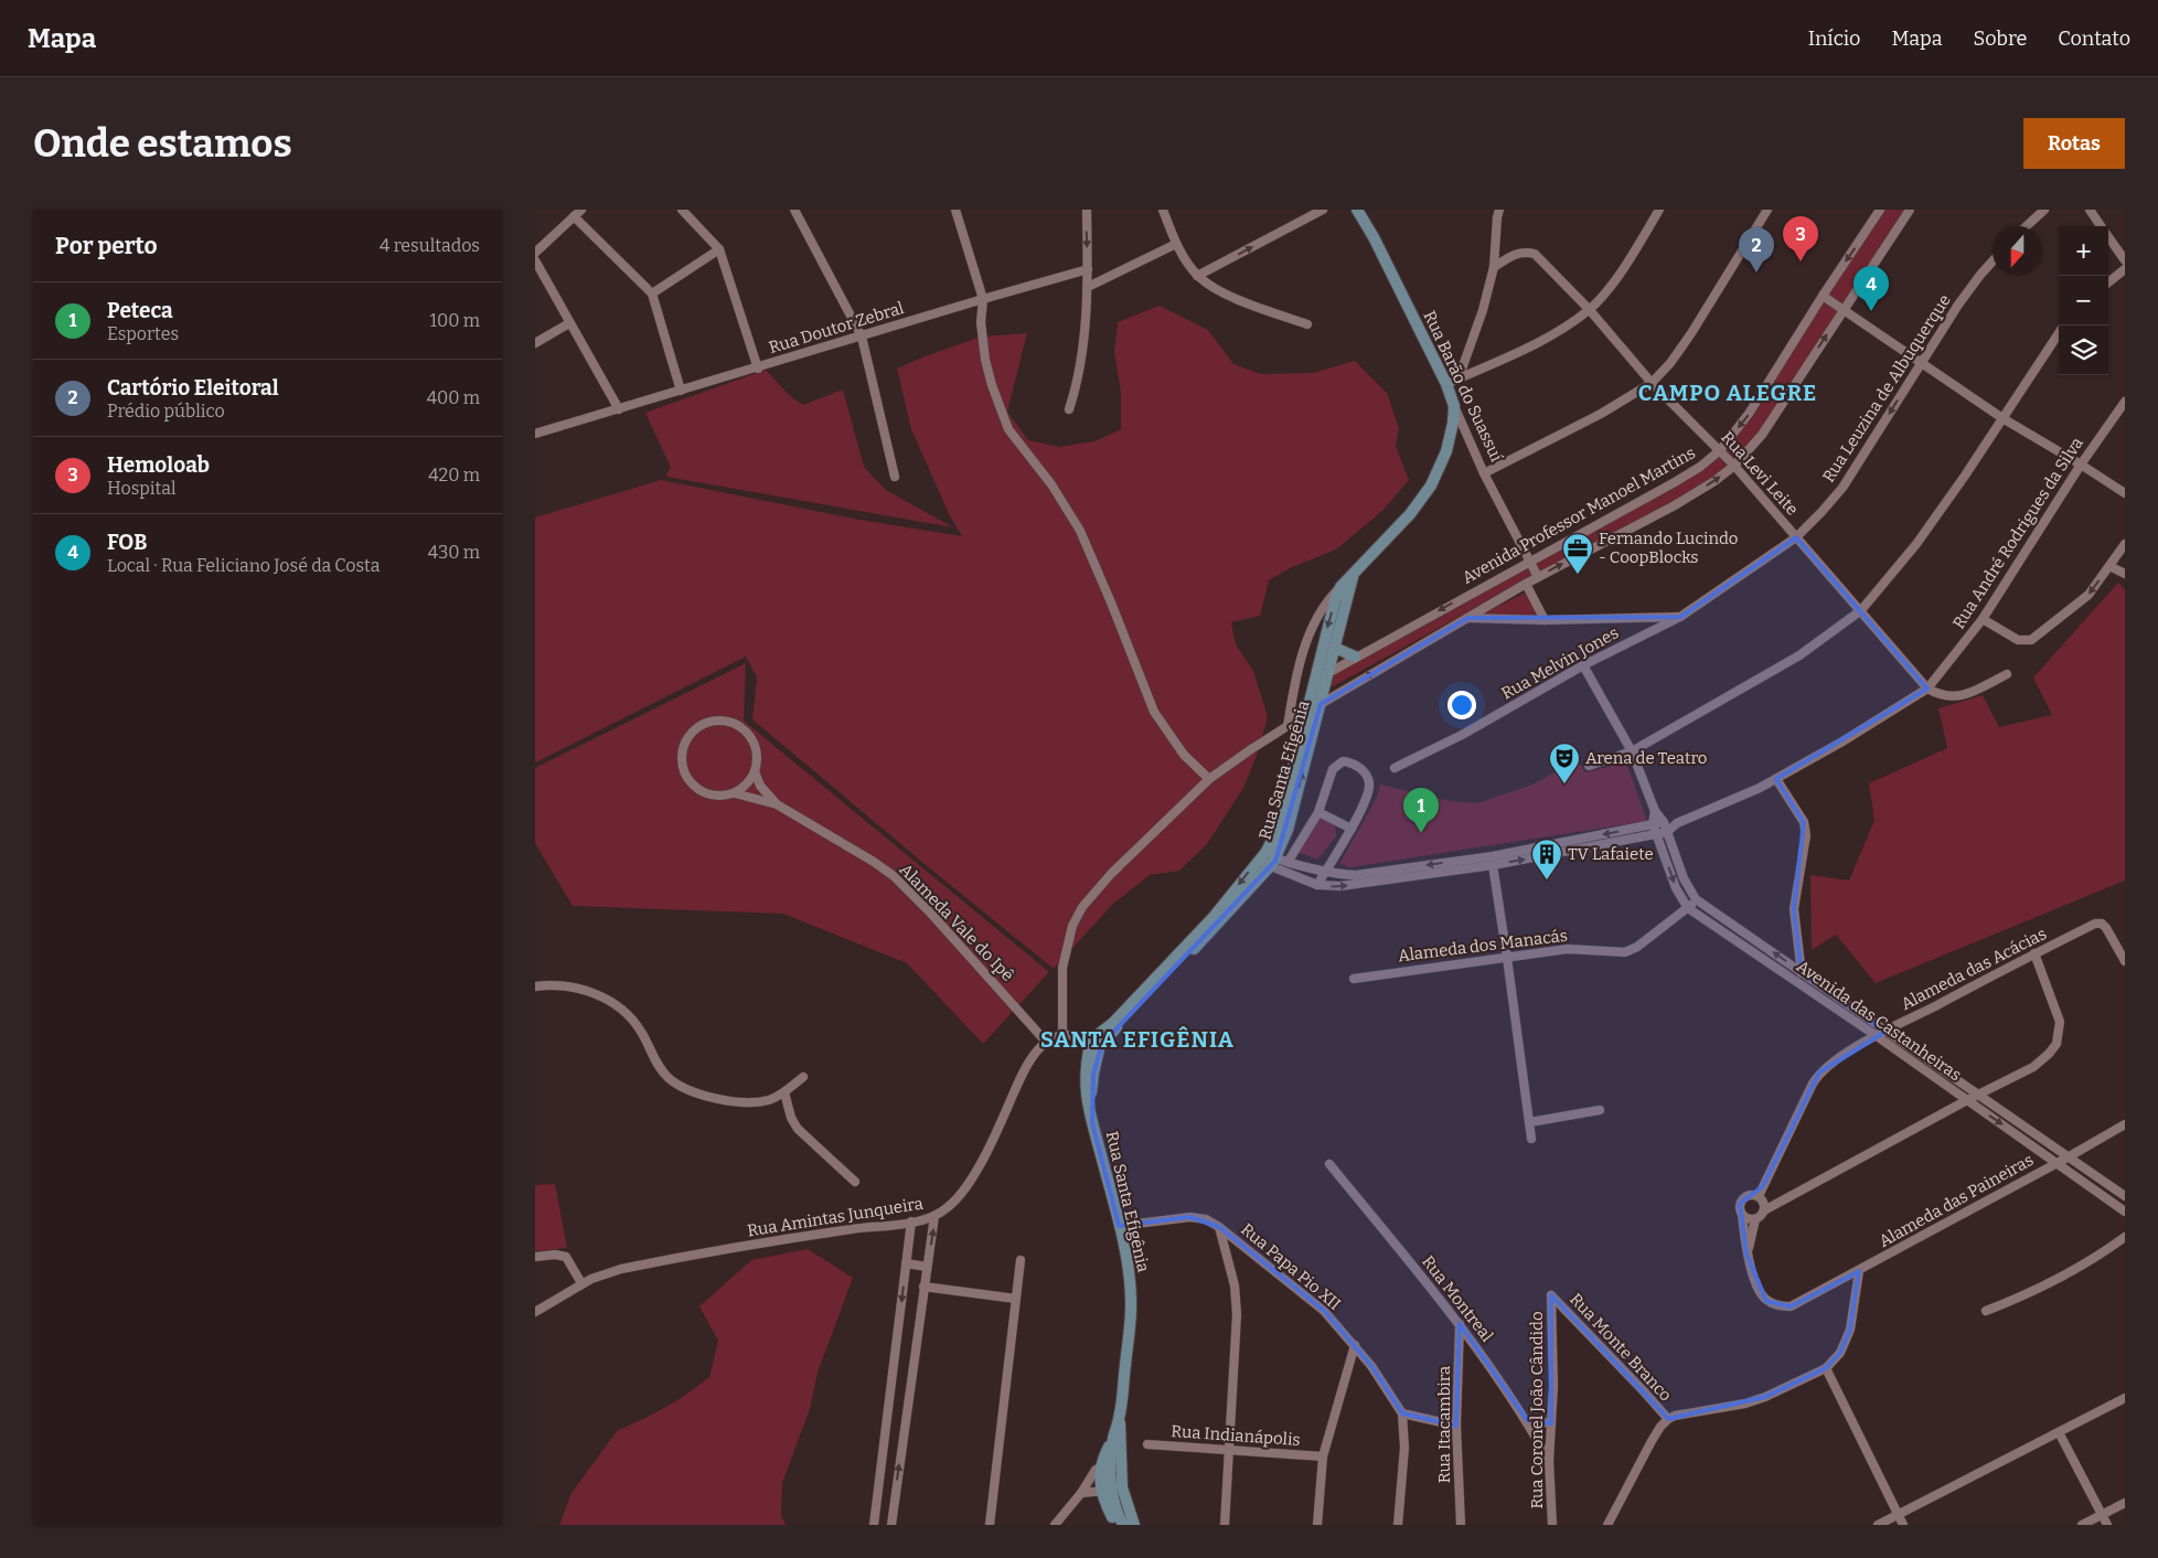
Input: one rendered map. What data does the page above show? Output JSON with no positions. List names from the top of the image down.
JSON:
{
  "streets": {
    "main road": ["Rua Barão do Suassuí", "Rua Santa Efigênia"],
    "street": [
      "Rua Doutor Zebral",
      "Rua Leuzina de Albuquerque",
      "Rua Levi Leite",
      "Avenida Professor Manoel Martins",
      "Rua André Rodrigues da Silva",
      "Rua Melvin Jones",
      "Alameda Vale do Ipê",
      "Alameda dos Manacás",
      "Alameda das Acácias",
      "Avenida das Castanheiras",
      "Alameda das Paineiras",
      "Rua Amintas Junqueira",
      "Rua Papa Pio XII",
      "Rua Montreal",
      "Rua Monte Branco",
      "Rua Coronel João Cândido",
      "Rua Itacambira",
      "Rua Indianápolis"
    ]
  },
  "crossings": [
    ["Rua Barão do Suassuí", "Avenida Professor Manoel Martins"],
    ["Rua Barão do Suassuí", "Rua Santa Efigênia"],
    ["Rua Leuzina de Albuquerque", "Rua Levi Leite"],
    ["Rua Leuzina de Albuquerque", "Rua Melvin Jones"],
    ["Rua Levi Leite", "Avenida Professor Manoel Martins"],
    ["Rua Levi Leite", "Rua André Rodrigues da Silva"],
    ["Rua Levi Leite", "Rua Melvin Jones"],
    ["Avenida Professor Manoel Martins", "Rua Melvin Jones"],
    ["Avenida Professor Manoel Martins", "Rua Santa Efigênia"],
    ["Rua André Rodrigues da Silva", "Rua Santa Efigênia"],
    ["Rua André Rodrigues da Silva", "Avenida das Castanheiras"],
    ["Rua Santa Efigênia", "Rua Papa Pio XII"],
    ["Alameda Vale do Ipê", "Rua Amintas Junqueira"],
    ["Alameda dos Manacás", "Avenida das Castanheiras"],
    ["Alameda das Acácias", "Avenida das Castanheiras"],
    ["Alameda das Acácias", "Alameda das Paineiras"],
    ["Avenida das Castanheiras", "Alameda das Paineiras"],
    ["Rua Montreal", "Rua Coronel João Cândido"],
    ["Rua Montreal", "Rua Itacambira"],
    ["Rua Monte Branco", "Rua Coronel João Cândido"]
  ],
  "one_way": ["Rua Leuzina de Albuquerque"],
  "districts": ["CAMPO ALEGRE", "SANTA EFIGÊNIA"],
  "places": {
    "office": ["Fernando Lucindo - CoopBlocks"],
    "theatre": ["Arena de Teatro"],
    "building": ["TV Lafaiete"]
  },
  "north": "bottom",
  "page": {
    "header": "Mapa",
    "nav": [
      "Início",
      "Mapa",
      "Sobre",
      "Contato"
    ],
    "buttons": "Rotas",
    "title": "Onde estamos",
    "heading": ["Por perto", "4 resultados"],
    "pins": [
      "3",
      "2",
      "4",
      "1"
    ],
    "map_buttons": ["+", "−"],
    "list": [
      {
        "mark": "1",
        "name": "Peteca",
        "note": "Esportes",
        "value": "100 m"
      },
      {
        "mark": "2",
        "name": "Cartório Eleitoral",
        "note": "Prédio público",
        "value": "400 m"
      },
      {
        "mark": "3",
        "name": "Hemoloab",
        "note": "Hospital",
        "value": "420 m"
      },
      {
        "mark": "4",
        "name": "FOB",
        "note": "Local · Rua Feliciano José da Costa",
        "value": "430 m"
      }
    ]
  }
}
